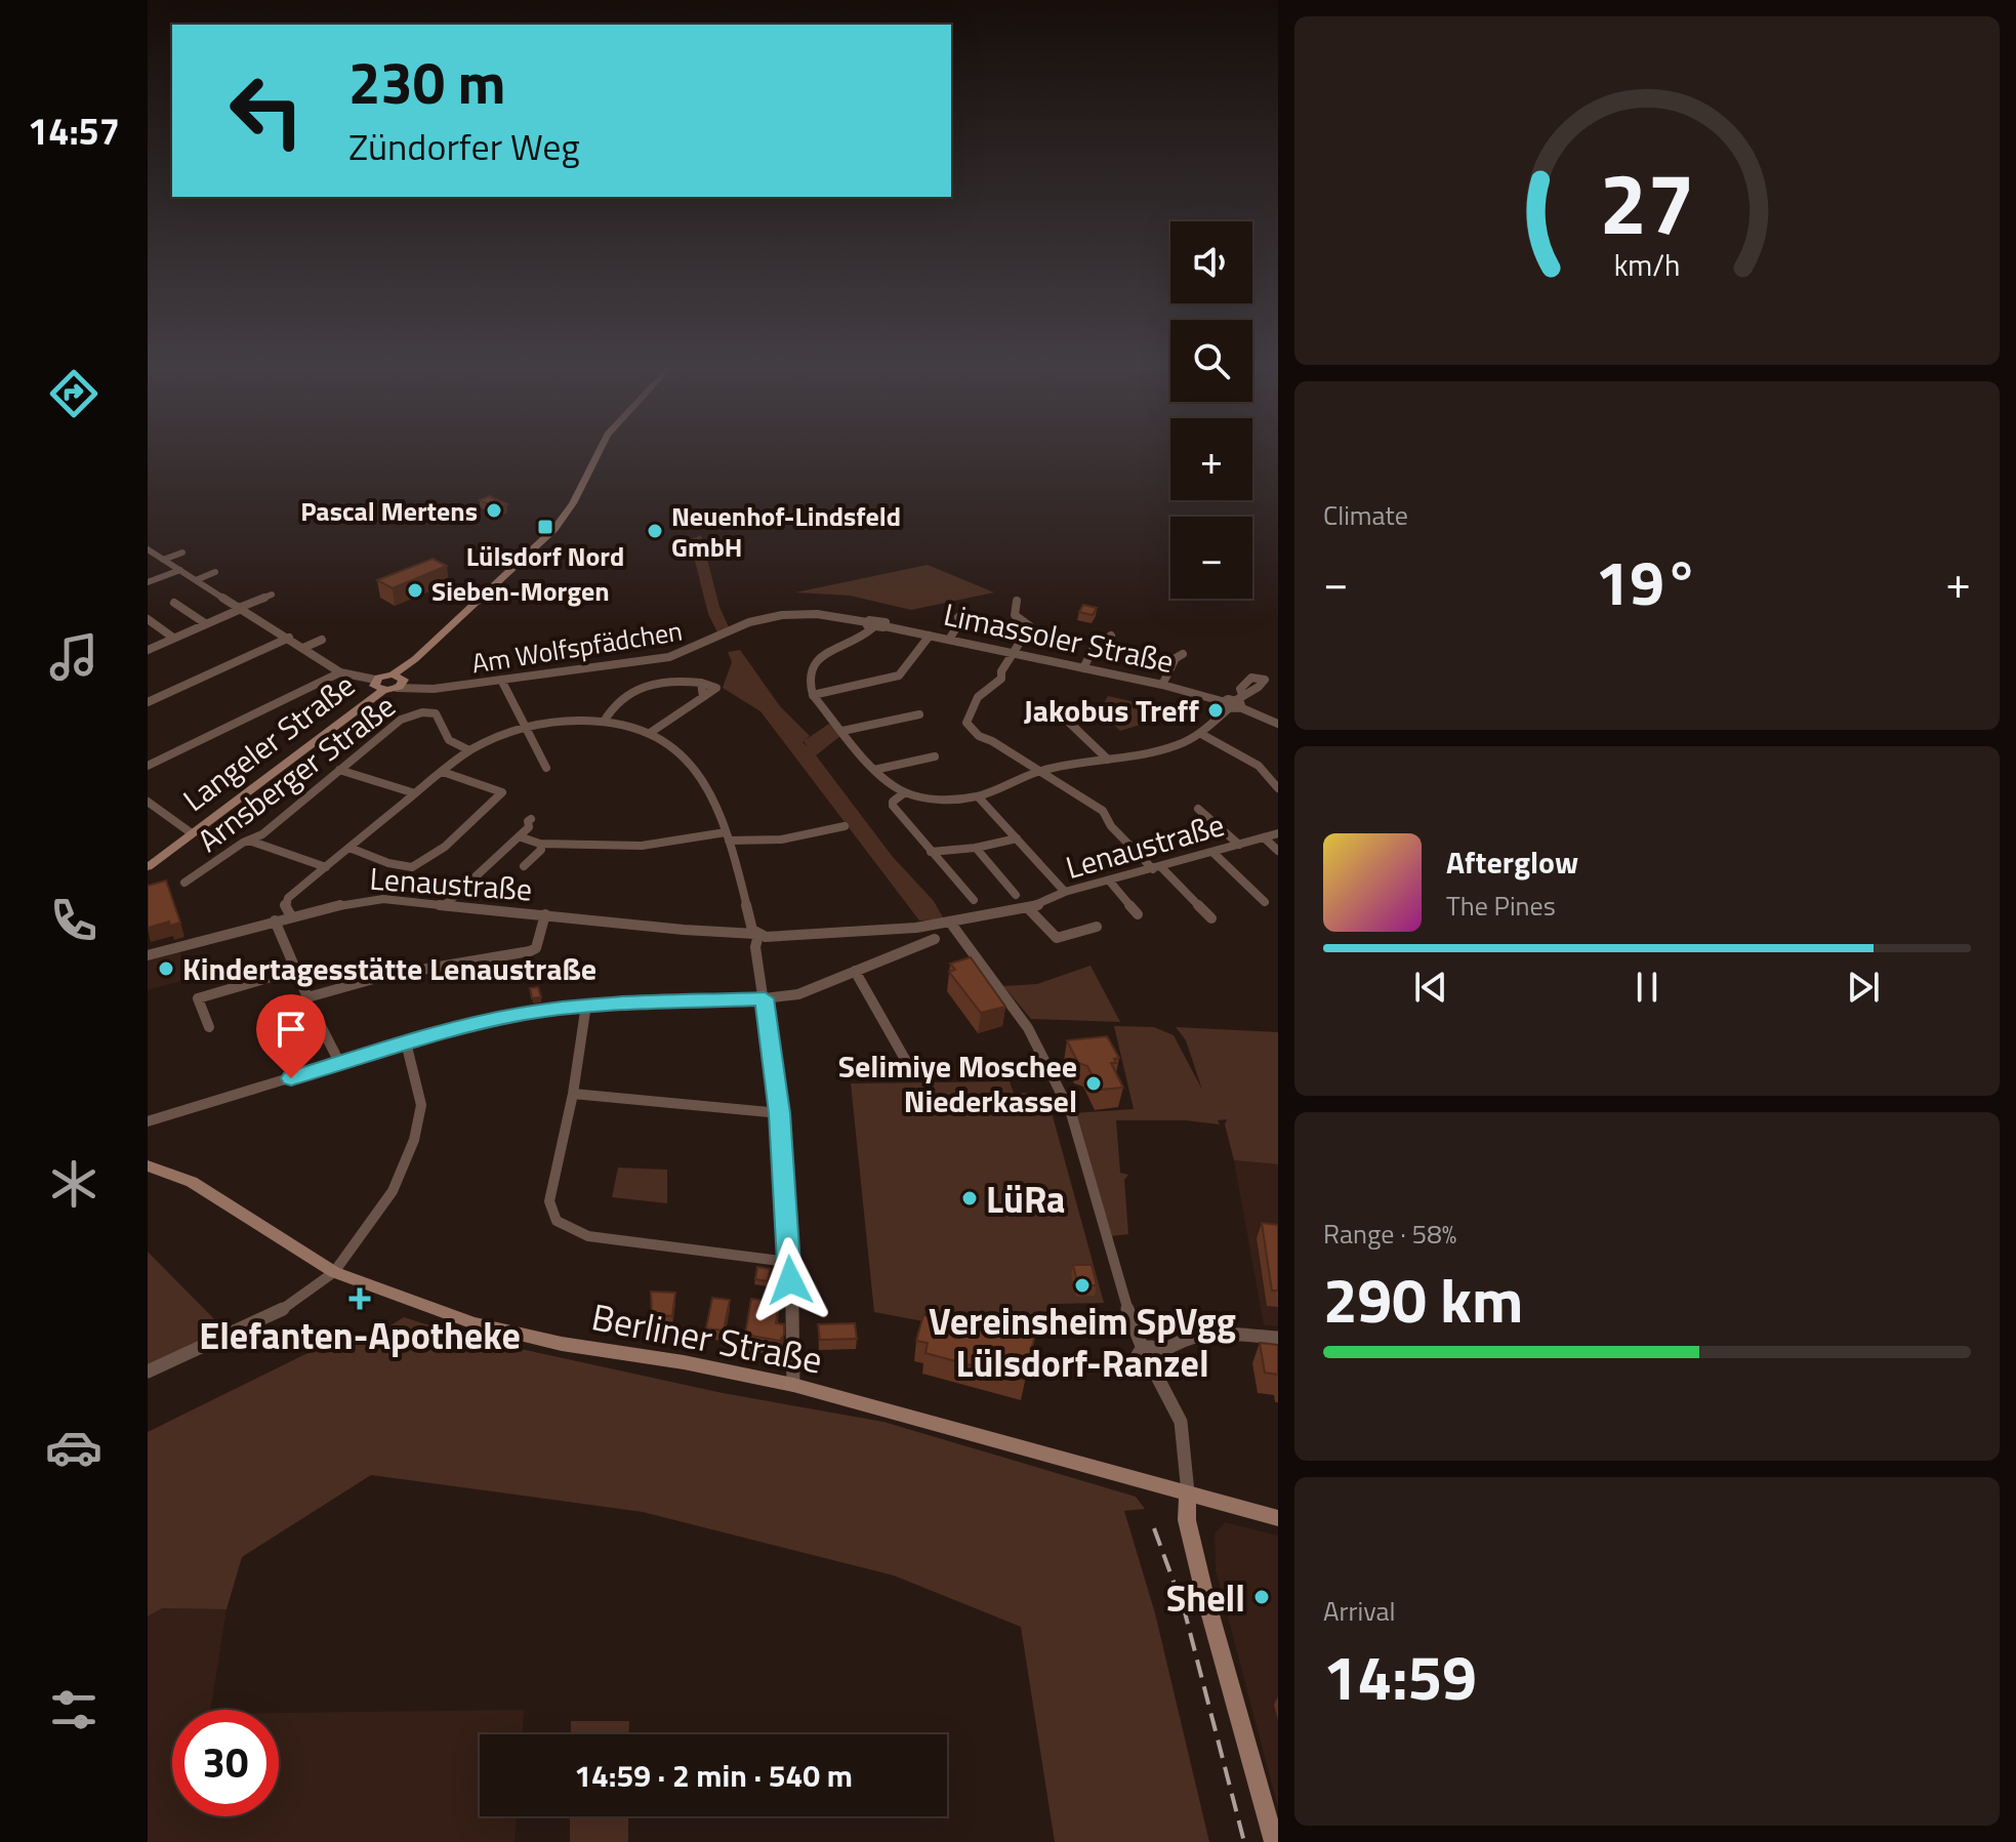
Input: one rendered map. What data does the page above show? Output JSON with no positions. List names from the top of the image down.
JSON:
{
  "streets": {
    "street": [
      "Limassoler Straße",
      "Am Wolfspfädchen",
      "Langeler Straße",
      "Arnsberger Straße",
      "Lenaustraße",
      "Berliner Straße"
    ]
  },
  "crossings": [
    ["Limassoler Straße", "Am Wolfspfädchen"],
    ["Am Wolfspfädchen", "Langeler Straße"]
  ],
  "places": {
    "other": [
      "Pascal Mertens",
      "Neuenhof-Lindsfeld GmbH",
      "Sieben-Morgen",
      "Jakobus Treff",
      "Kindertagesstätte Lenaustraße",
      "Selimiye Moschee Niederkassel",
      "LüRa",
      "Vereinsheim SpVgg Lülsdorf-Ranzel",
      "Shell"
    ],
    "transit": ["Lülsdorf Nord"],
    "health": ["Elefanten-Apotheke"]
  },
  "page": {
    "tabs": "14:57",
    "turn": ["230 m", "Zündorfer Weg"],
    "map_buttons": ["+", "−"],
    "tile": [
      "Climate",
      ["Range · 58%", "290 km"],
      ["Arrival", "14:59"]
    ],
    "heat": ["−", "19°", "+"],
    "song": ["Afterglow", "The Pines"],
    "limit": "30",
    "trip": "14:59 · 2 min · 540 m",
    "gauge": ["27", "km/h"]
  }
}
